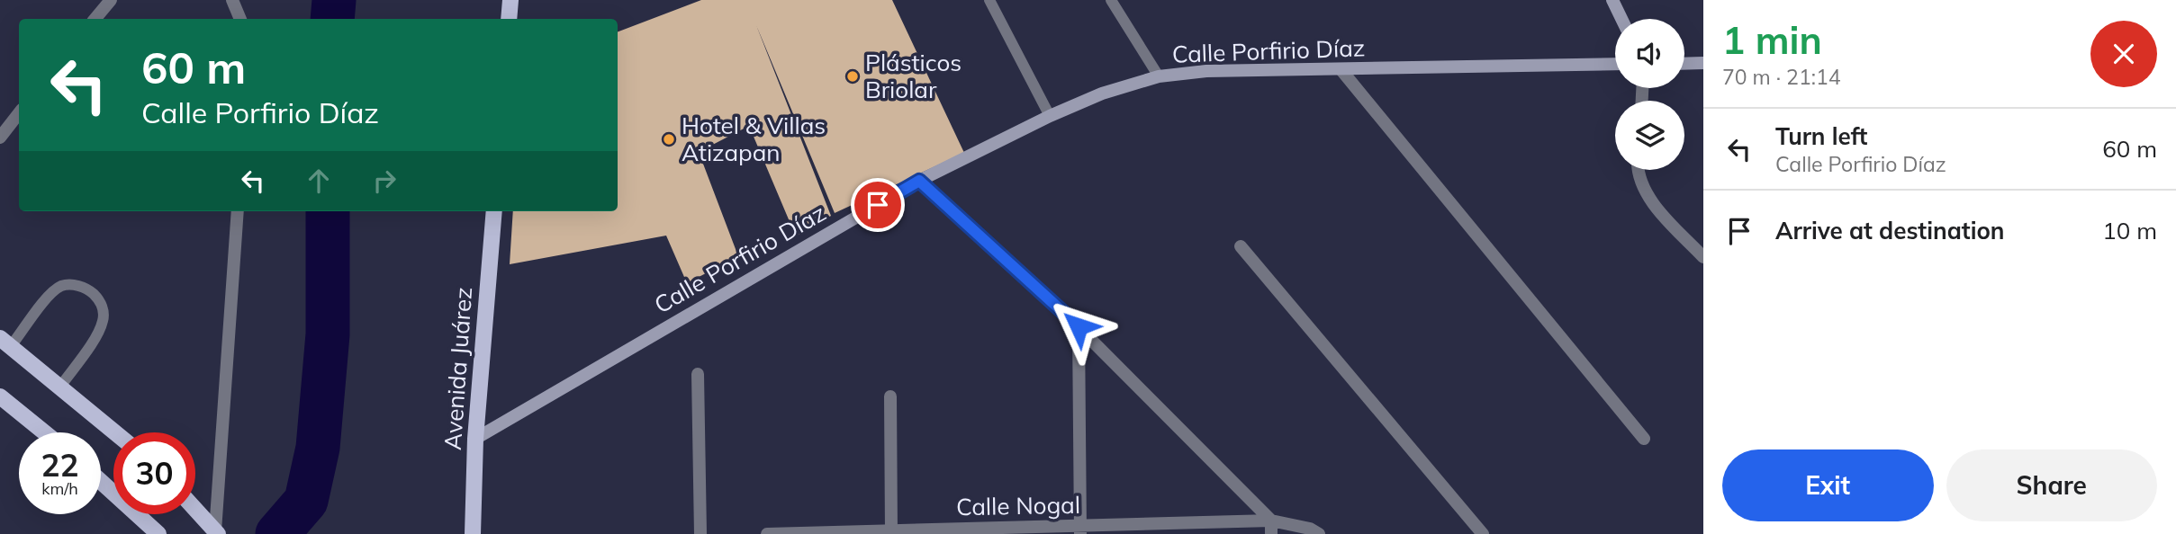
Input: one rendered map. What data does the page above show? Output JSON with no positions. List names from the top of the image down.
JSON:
{
  "streets": {
    "main road": ["Calle Porfirio Díaz", "Avenida Juárez"],
    "street": ["Calle Nogal"]
  },
  "crossings": [
    ["Calle Porfirio Díaz", "Avenida Juárez"]
  ],
  "places": ["Plásticos Briolar", "Hotel & Villas Atizapan"],
  "page": {
    "heading": ["1 min", "70 m · 21:14"],
    "turn": ["60 m", "Calle Porfirio Díaz"],
    "list": [
      {
        "name": "Turn left",
        "note": "Calle Porfirio Díaz",
        "value": "60 m"
      },
      {
        "name": "Arrive at destination",
        "value": "10 m"
      }
    ],
    "speed": "22 km/h",
    "limit": "30",
    "buttons": ["Exit", "Share"]
  }
}
